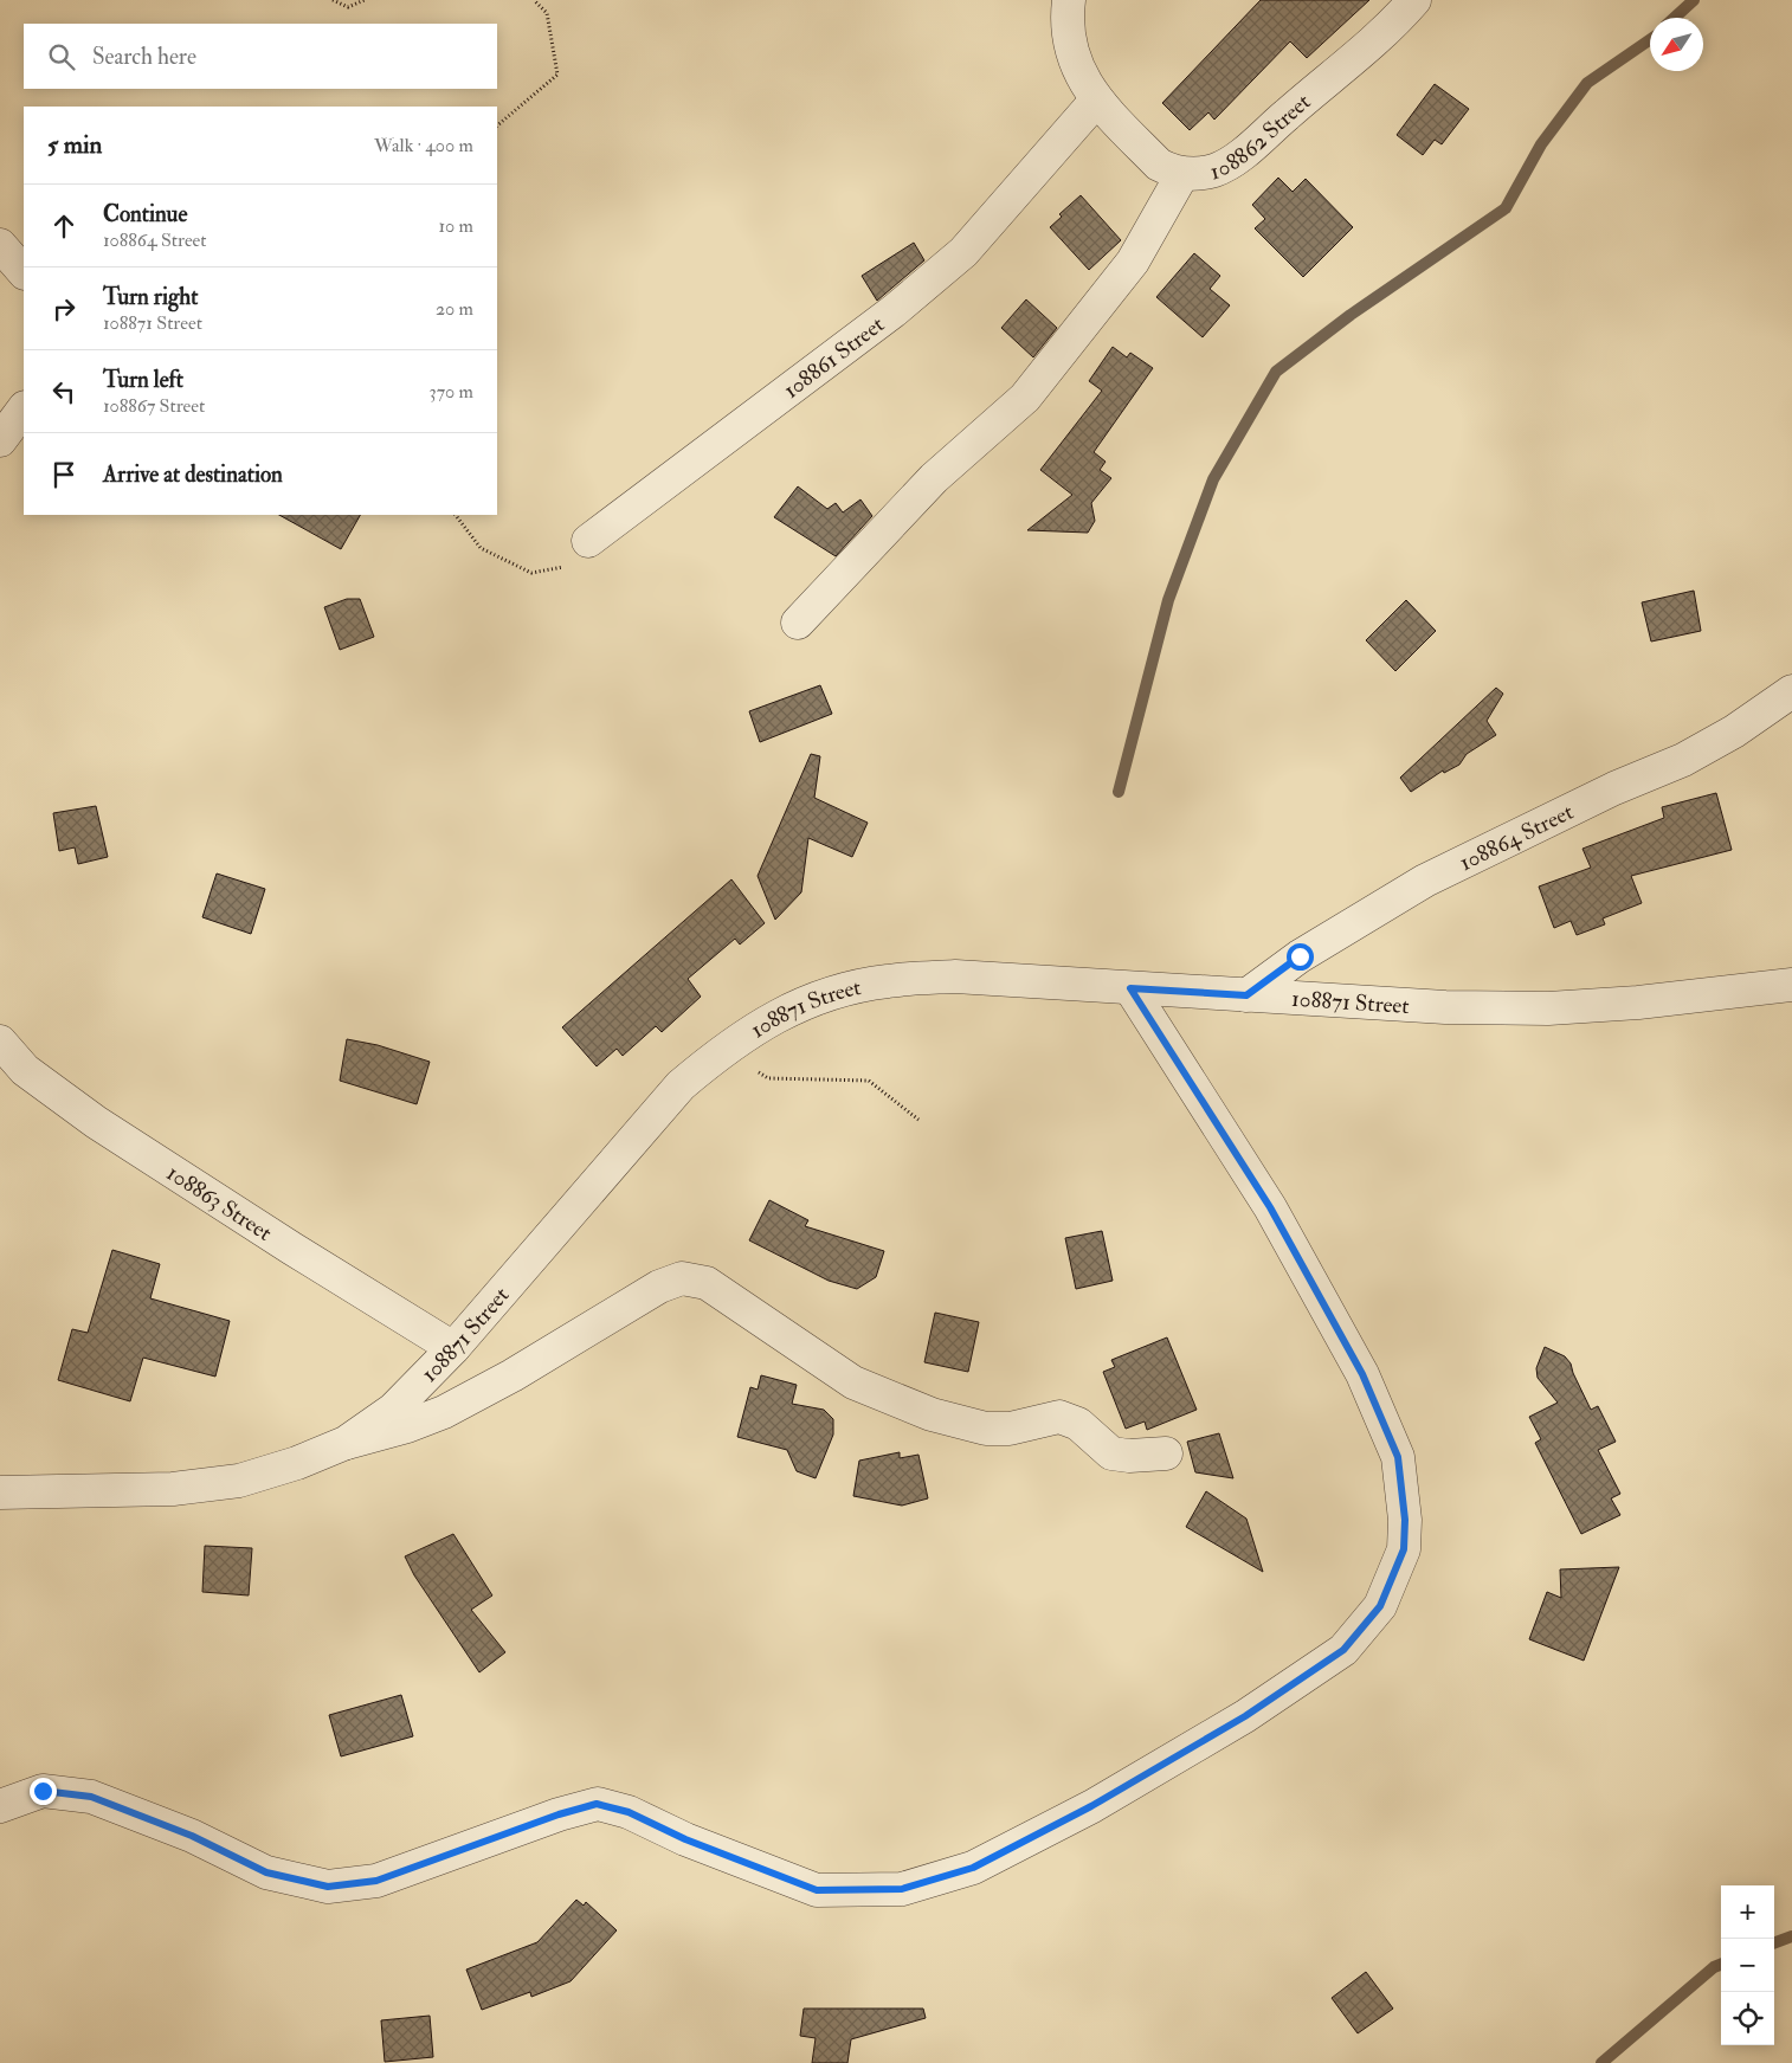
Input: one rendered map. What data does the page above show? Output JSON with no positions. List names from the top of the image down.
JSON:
{
  "streets": {
    "street": [
      "108862 Street",
      "108861 Street",
      "108864 Street",
      "108871 Street",
      "108863 Street"
    ]
  },
  "crossings": [
    ["108862 Street", "108861 Street"],
    ["108864 Street", "108871 Street"],
    ["108871 Street", "108863 Street"]
  ],
  "north": "bottom left",
  "page": {
    "search": "Search here",
    "heading": ["5 min", "Walk · 400 m"],
    "list": [
      ["Continue", "108864 Street", "10 m"],
      ["Turn right", "108871 Street", "20 m"],
      ["Turn left", "108867 Street", "370 m"],
      "Arrive at destination"
    ],
    "map_buttons": ["+", "−"]
  }
}
